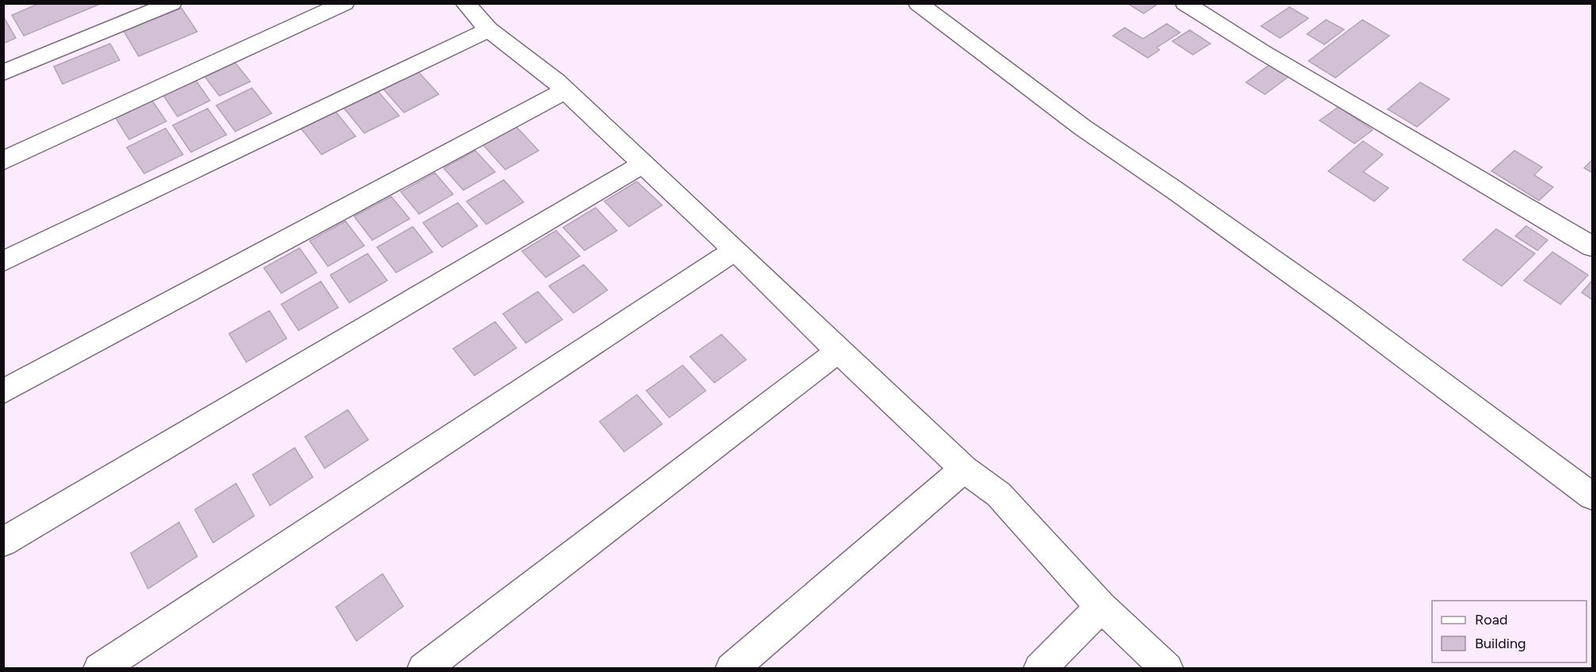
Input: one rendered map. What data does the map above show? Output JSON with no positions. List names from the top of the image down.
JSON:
{
  "legend": ["Road", "Building"]
}
